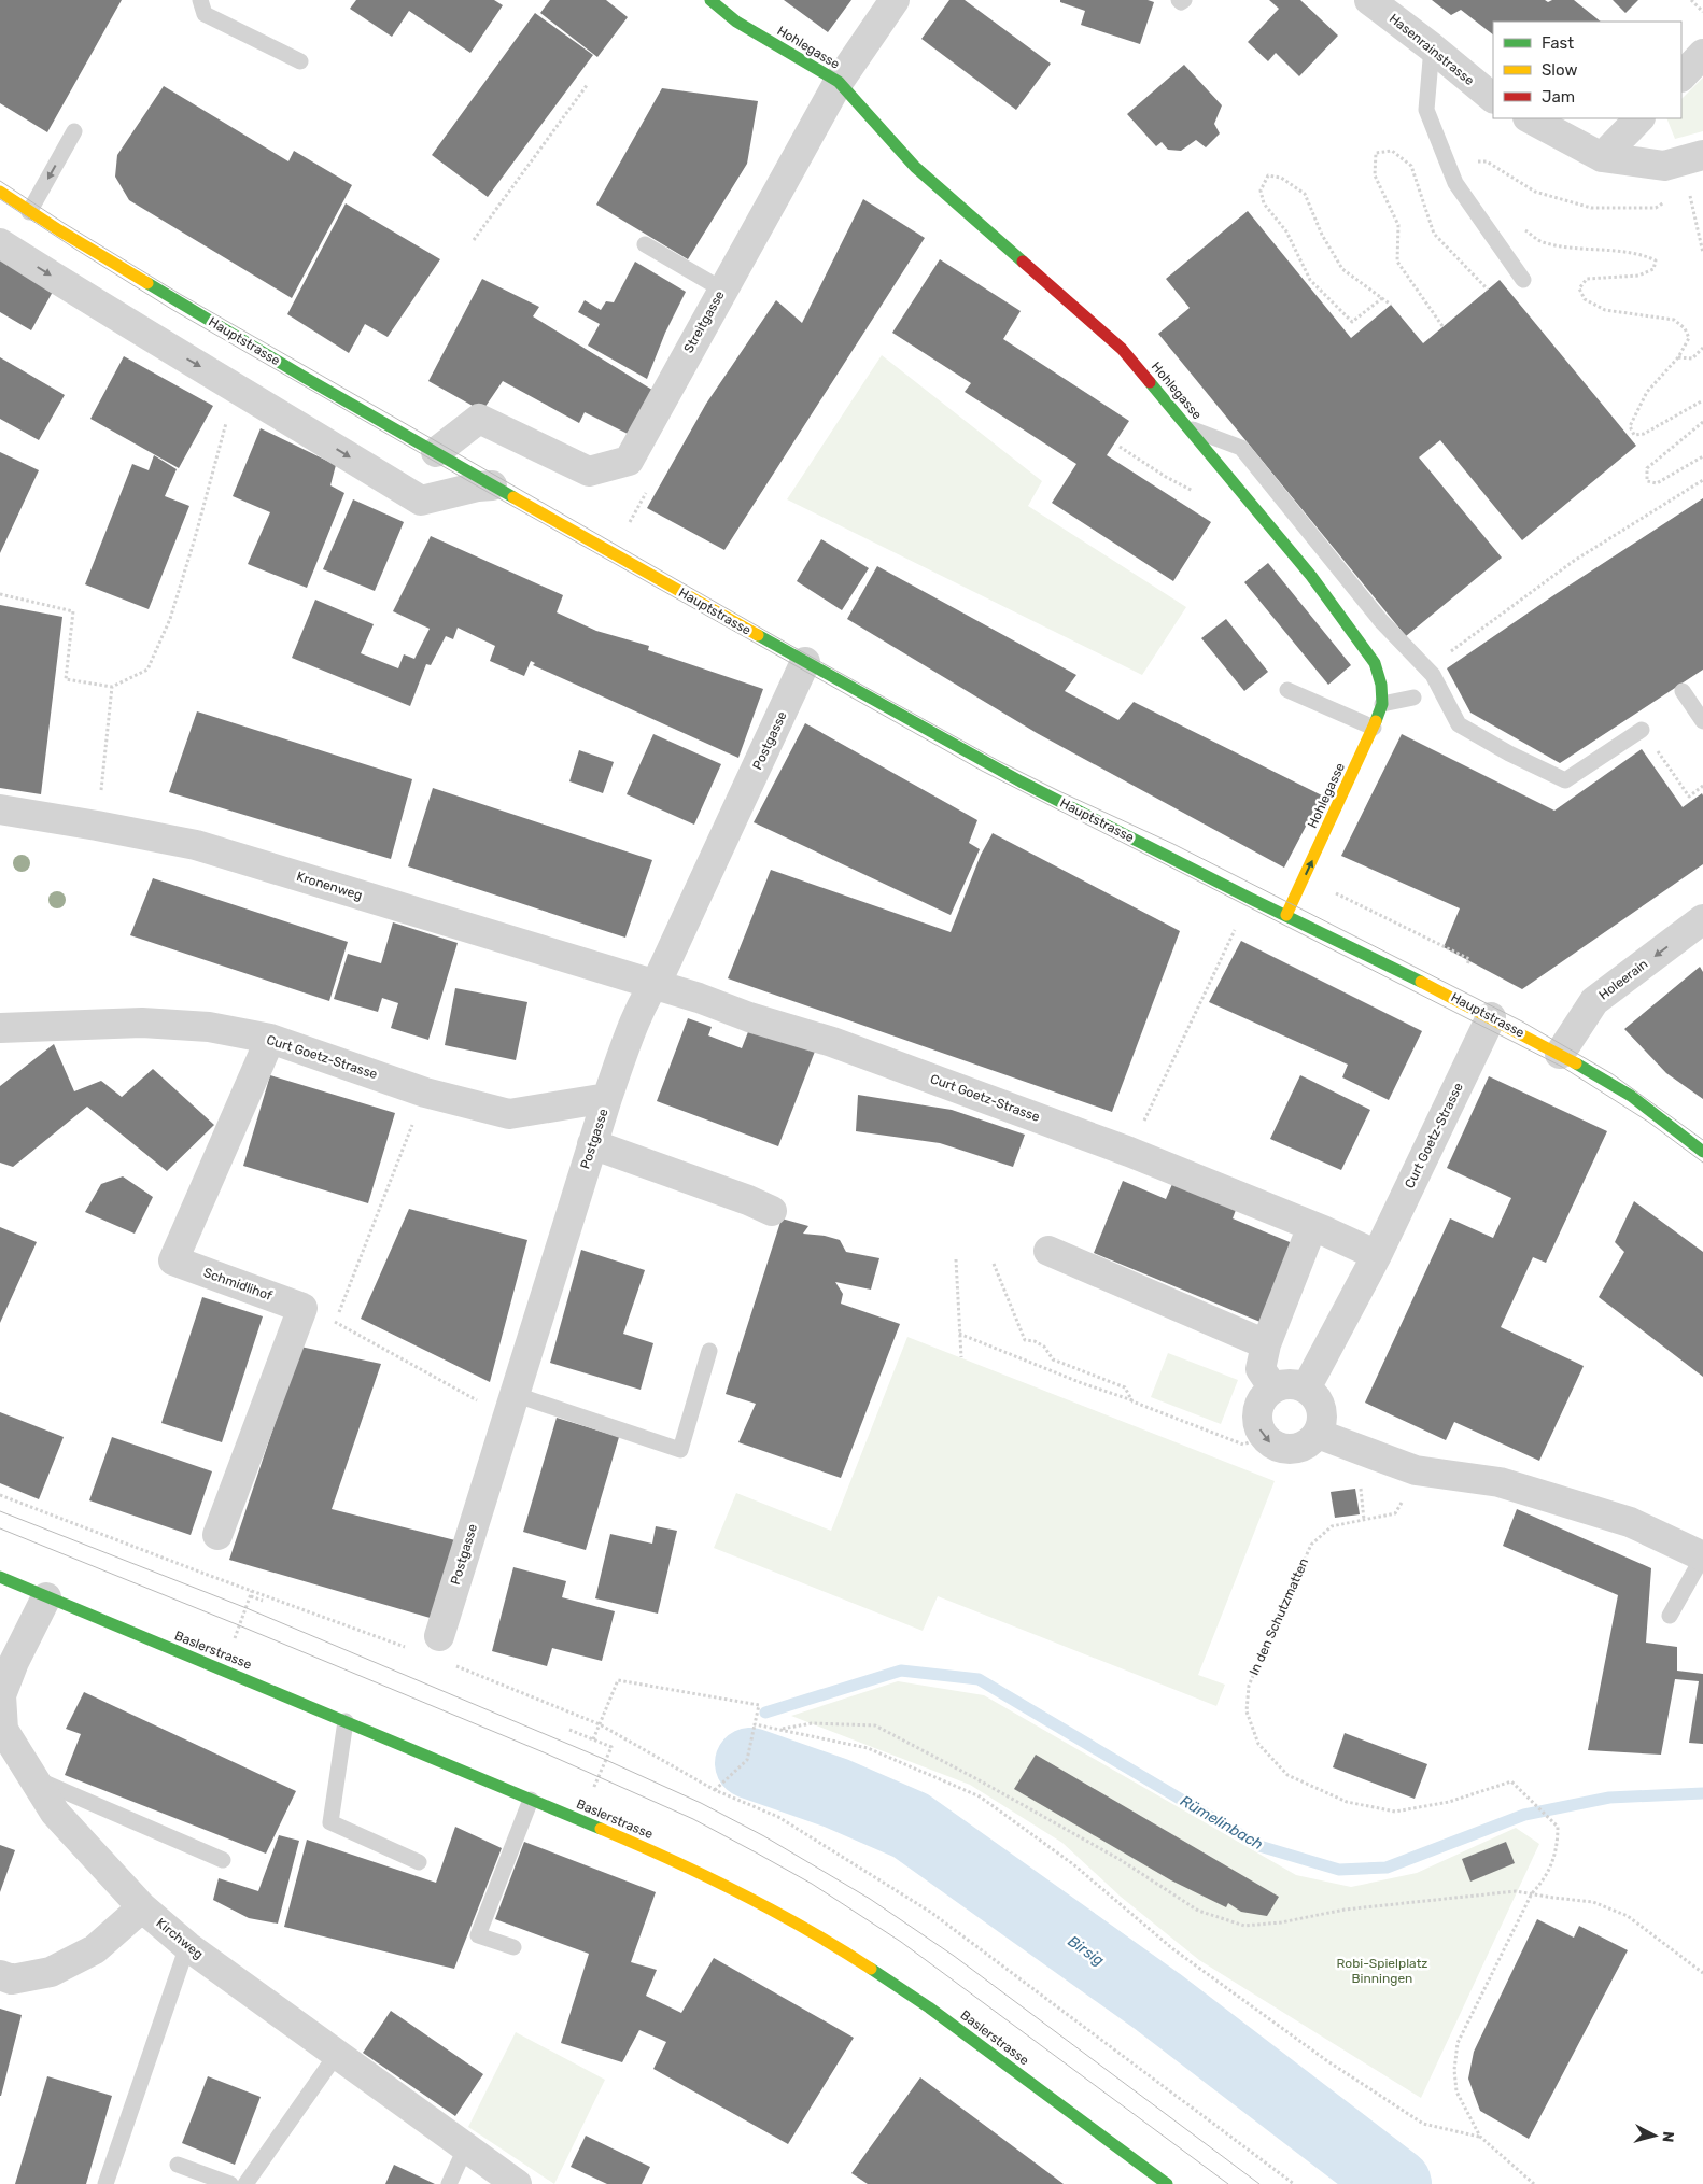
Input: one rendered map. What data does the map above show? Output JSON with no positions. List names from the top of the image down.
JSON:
{
  "streets": {
    "main road": ["Hohlegasse", "Hauptstrasse", "Baslerstrasse"],
    "street": [
      "Hasenrainstrasse",
      "Streitgasse",
      "Postgasse",
      "Kronenweg",
      "Holeerain",
      "Curt Goetz-Strasse",
      "Schmidlihof",
      "Kirchweg"
    ],
    "path": ["In den Schutzmatten"]
  },
  "crossings": [
    ["Hohlegasse", "Streitgasse"],
    ["Hohlegasse", "Hauptstrasse"],
    ["Streitgasse", "Hauptstrasse"],
    ["Hauptstrasse", "Postgasse"],
    ["Hauptstrasse", "Holeerain"],
    ["Hauptstrasse", "Curt Goetz-Strasse"],
    ["Postgasse", "Kronenweg"],
    ["Postgasse", "Curt Goetz-Strasse"],
    ["Kronenweg", "Curt Goetz-Strasse"],
    ["Curt Goetz-Strasse", "Schmidlihof"],
    ["Baslerstrasse", "Kirchweg"]
  ],
  "one_way": ["Holeerain"],
  "water": ["Rümelinbach", "Birsig"],
  "parks": ["Robi-Spielplatz Binningen"],
  "legend": ["Fast", "Slow", "Jam"],
  "north": "right"
}
